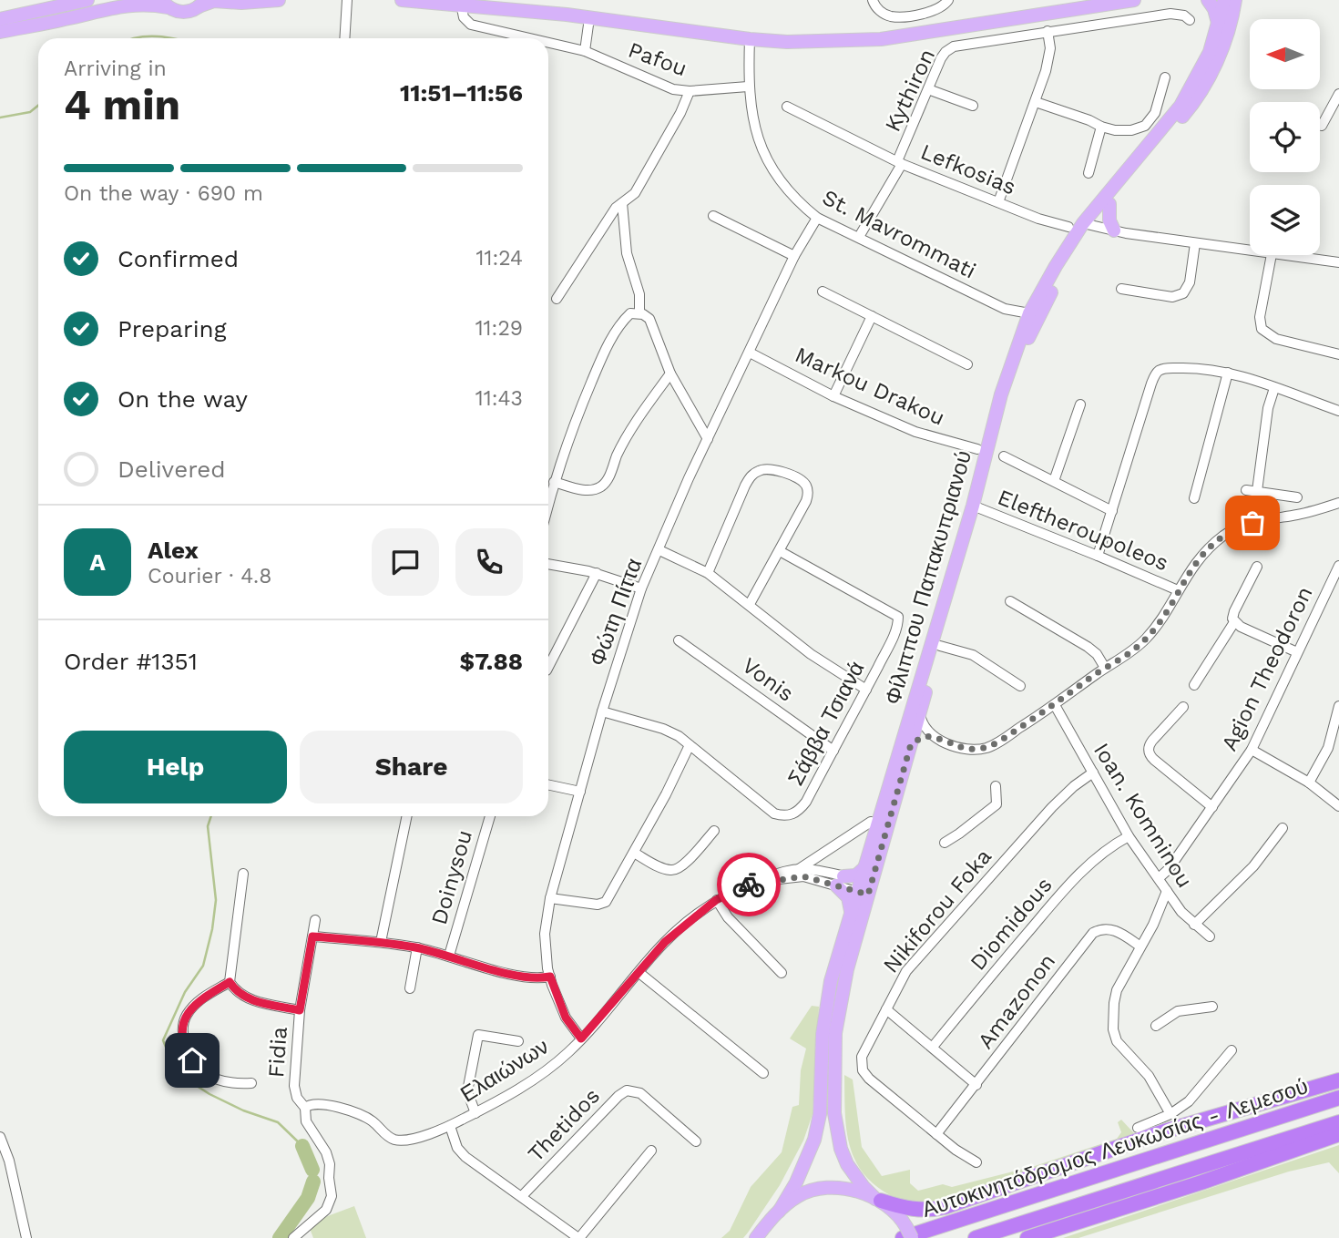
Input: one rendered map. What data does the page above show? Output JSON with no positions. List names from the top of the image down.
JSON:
{
  "streets": {
    "highway": ["Αυτοκινητόδρομος Λευκωσίας - Λεμεσού"],
    "main road": ["Φίλιππου Παπακυπριανού"],
    "street": [
      "Pafou",
      "Kythiron",
      "Lefkosias",
      "St. Mavrommati",
      "Markou Drakou",
      "Eleftheroupoleos",
      "Φώτη Πίττα",
      "Agion Theodoron",
      "Vonis",
      "Σάββα Τσιανά",
      "Ioan. Komninou",
      "Doinysou",
      "Nikiforou Foka",
      "Diomidous",
      "Amazonon",
      "Fidia",
      "Ελαιώνων",
      "Thetidos"
    ]
  },
  "crossings": [
    ["Kythiron", "Lefkosias"],
    ["Kythiron", "St. Mavrommati"],
    ["Lefkosias", "Φίλιππου Παπακυπριανού"],
    ["St. Mavrommati", "Φίλιππου Παπακυπριανού"],
    ["St. Mavrommati", "Φώτη Πίττα"],
    ["Markou Drakou", "Φώτη Πίττα"],
    ["Eleftheroupoleos", "Φίλιππου Παπακυπριανού"],
    ["Φίλιππου Παπακυπριανού", "Ελαιώνων"],
    ["Φίλιππου Παπακυπριανού", "Αυτοκινητόδρομος Λευκωσίας - Λεμεσού"],
    ["Φώτη Πίττα", "Σάββα Τσιανά"],
    ["Φώτη Πίττα", "Ελαιώνων"],
    ["Agion Theodoron", "Ioan. Komninou"],
    ["Vonis", "Σάββα Τσιανά"],
    ["Ioan. Komninou", "Nikiforou Foka"],
    ["Ioan. Komninou", "Diomidous"],
    ["Nikiforou Foka", "Amazonon"],
    ["Fidia", "Ελαιώνων"]
  ],
  "north": "left",
  "page": {
    "heading": ["4 min", "Arriving in", "11:51–11:56"],
    "panel": [
      "Alex",
      "Courier · 4.8",
      "Order #1351",
      "$7.88"
    ],
    "bar": "On the way · 690 m",
    "list": [
      ["Confirmed", "11:24"],
      ["Preparing", "11:29"],
      ["On the way", "11:43"],
      "Delivered"
    ],
    "round": "A",
    "buttons": ["Help", "Share"]
  }
}
